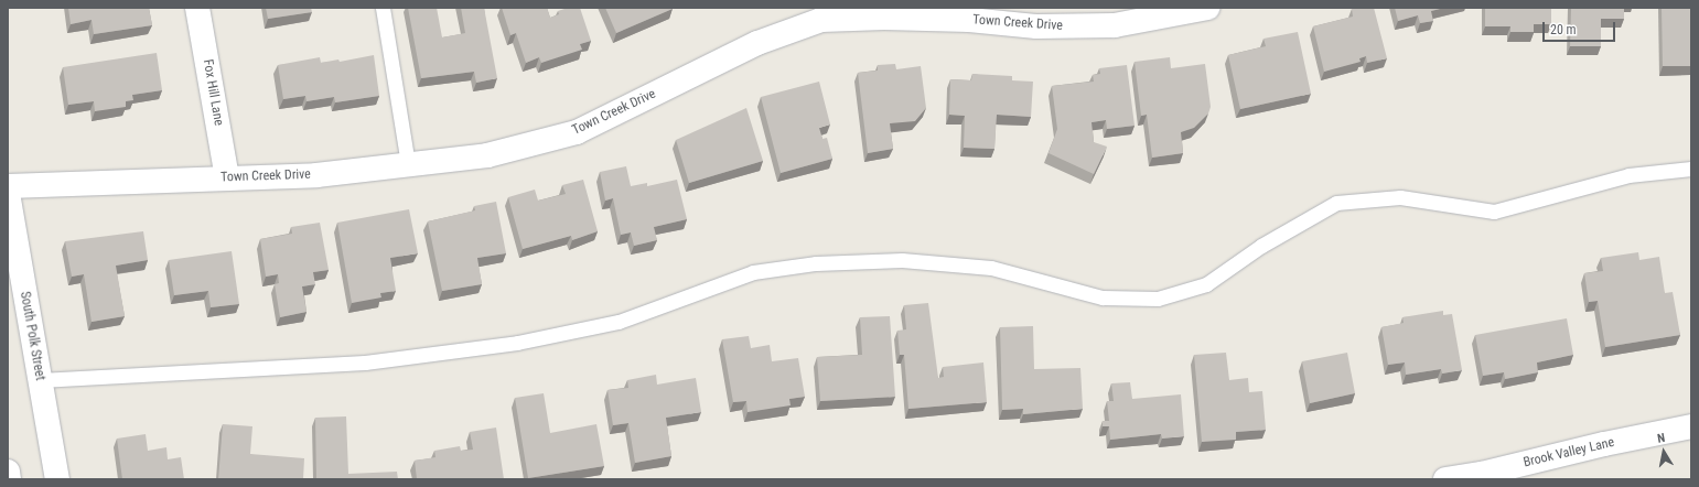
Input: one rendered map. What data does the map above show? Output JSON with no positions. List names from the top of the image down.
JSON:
{
  "streets": {
    "street": [
      "Town Creek Drive",
      "Fox Hill Lane",
      "South Polk Street",
      "Brook Valley Lane"
    ]
  },
  "crossings": [
    ["Town Creek Drive", "Fox Hill Lane"]
  ],
  "scale_bar": "20 m",
  "north": "top"
}
